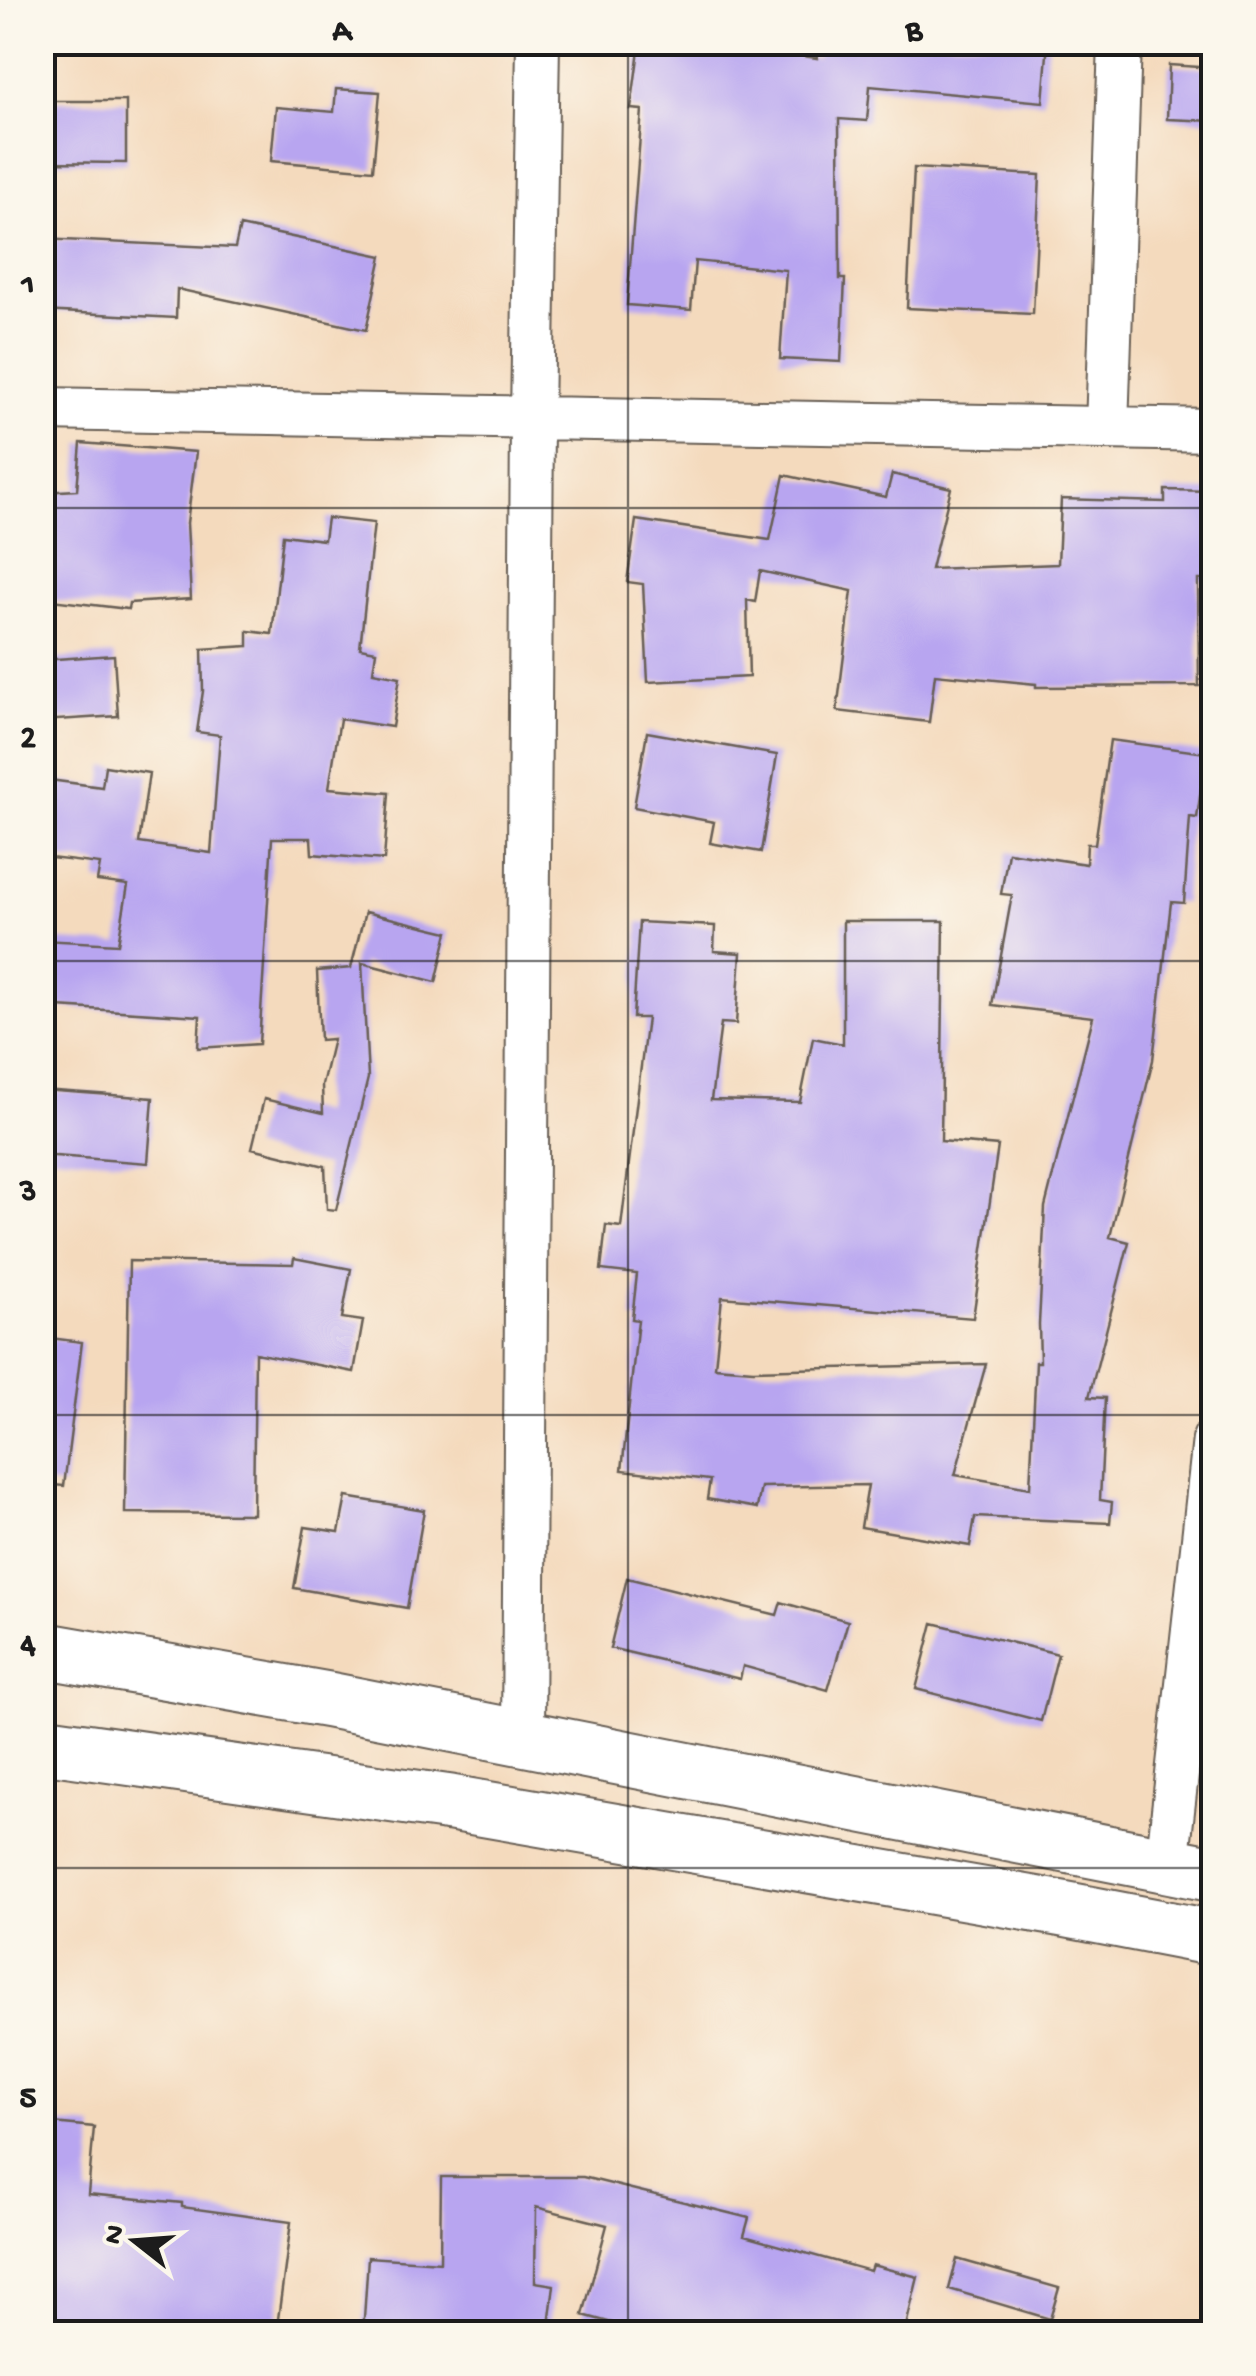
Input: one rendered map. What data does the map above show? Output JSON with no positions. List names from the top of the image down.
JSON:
{
  "north": "left",
  "grid": {
    "columns": ["A", "B"],
    "rows": [
      "1",
      "2",
      "3",
      "4",
      "5"
    ]
  }
}
